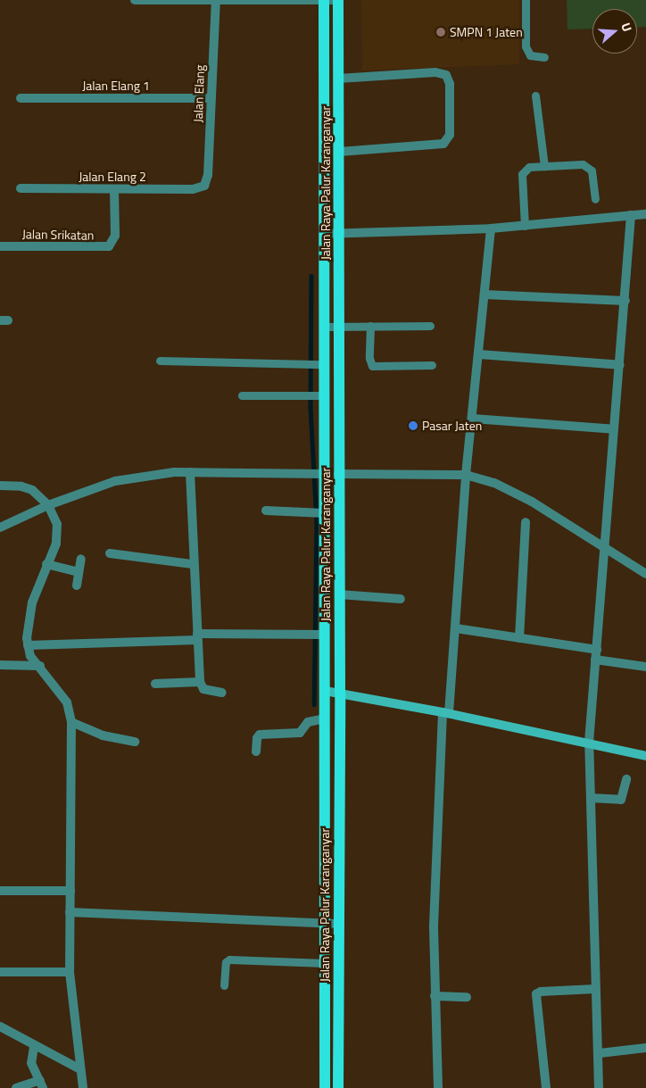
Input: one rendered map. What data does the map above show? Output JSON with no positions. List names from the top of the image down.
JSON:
{
  "streets": {
    "main road": ["Jalan Raya Palur Karanganyar"],
    "street": [
      "Jalan Elang 1",
      "Jalan Elang",
      "Jalan Elang 2",
      "Jalan Srikatan"
    ]
  },
  "crossings": [
    ["Jalan Elang 1", "Jalan Elang"],
    ["Jalan Elang", "Jalan Elang 2"],
    ["Jalan Elang 2", "Jalan Srikatan"]
  ],
  "places": ["SMPN 1 Jaten", "Pasar Jaten"],
  "north": "right"
}
